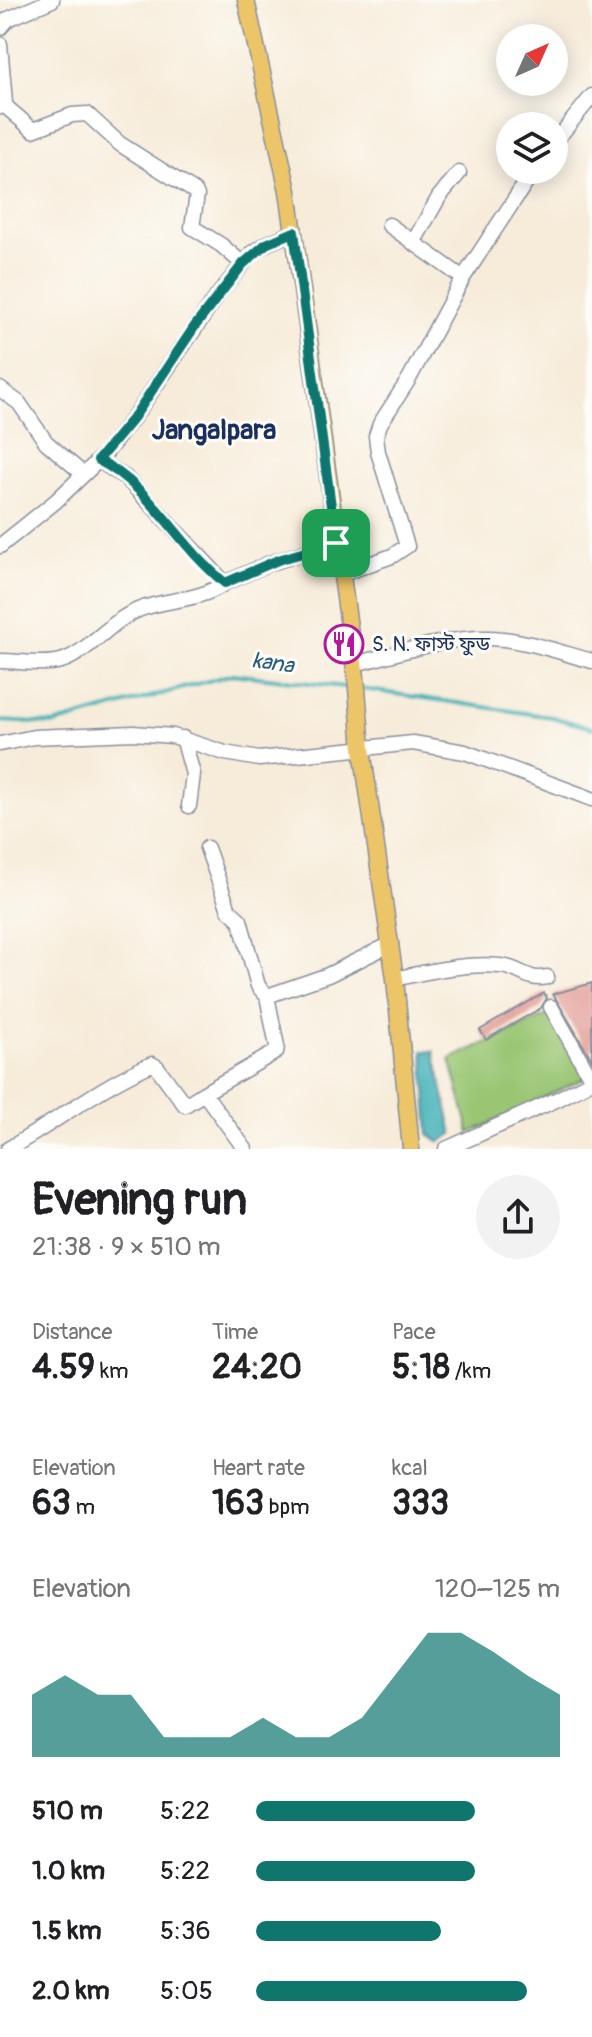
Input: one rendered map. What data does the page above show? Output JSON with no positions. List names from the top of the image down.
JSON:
{
  "districts": ["Jangalpara"],
  "water": ["kana"],
  "places": {
    "restaurant": ["S. N. ফাস্ট ফুড"]
  },
  "north": "top right",
  "page": {
    "heading": ["Evening run", "21:38 · 9 × 510 m"],
    "stats": [
      ["Distance", "4.59 km"],
      ["Time", "24:20"],
      ["Pace", "5:18 /km"],
      ["Elevation", "63 m"],
      ["Heart rate", "163 bpm"],
      ["kcal", "333"]
    ],
    "chart": ["Elevation", "120–125 m"],
    "list": [
      {
        "name": "510 m",
        "note": "5:22"
      },
      {
        "name": "1.0 km",
        "note": "5:22"
      },
      {
        "name": "1.5 km",
        "note": "5:36"
      },
      {
        "name": "2.0 km",
        "note": "5:05"
      }
    ]
  }
}
